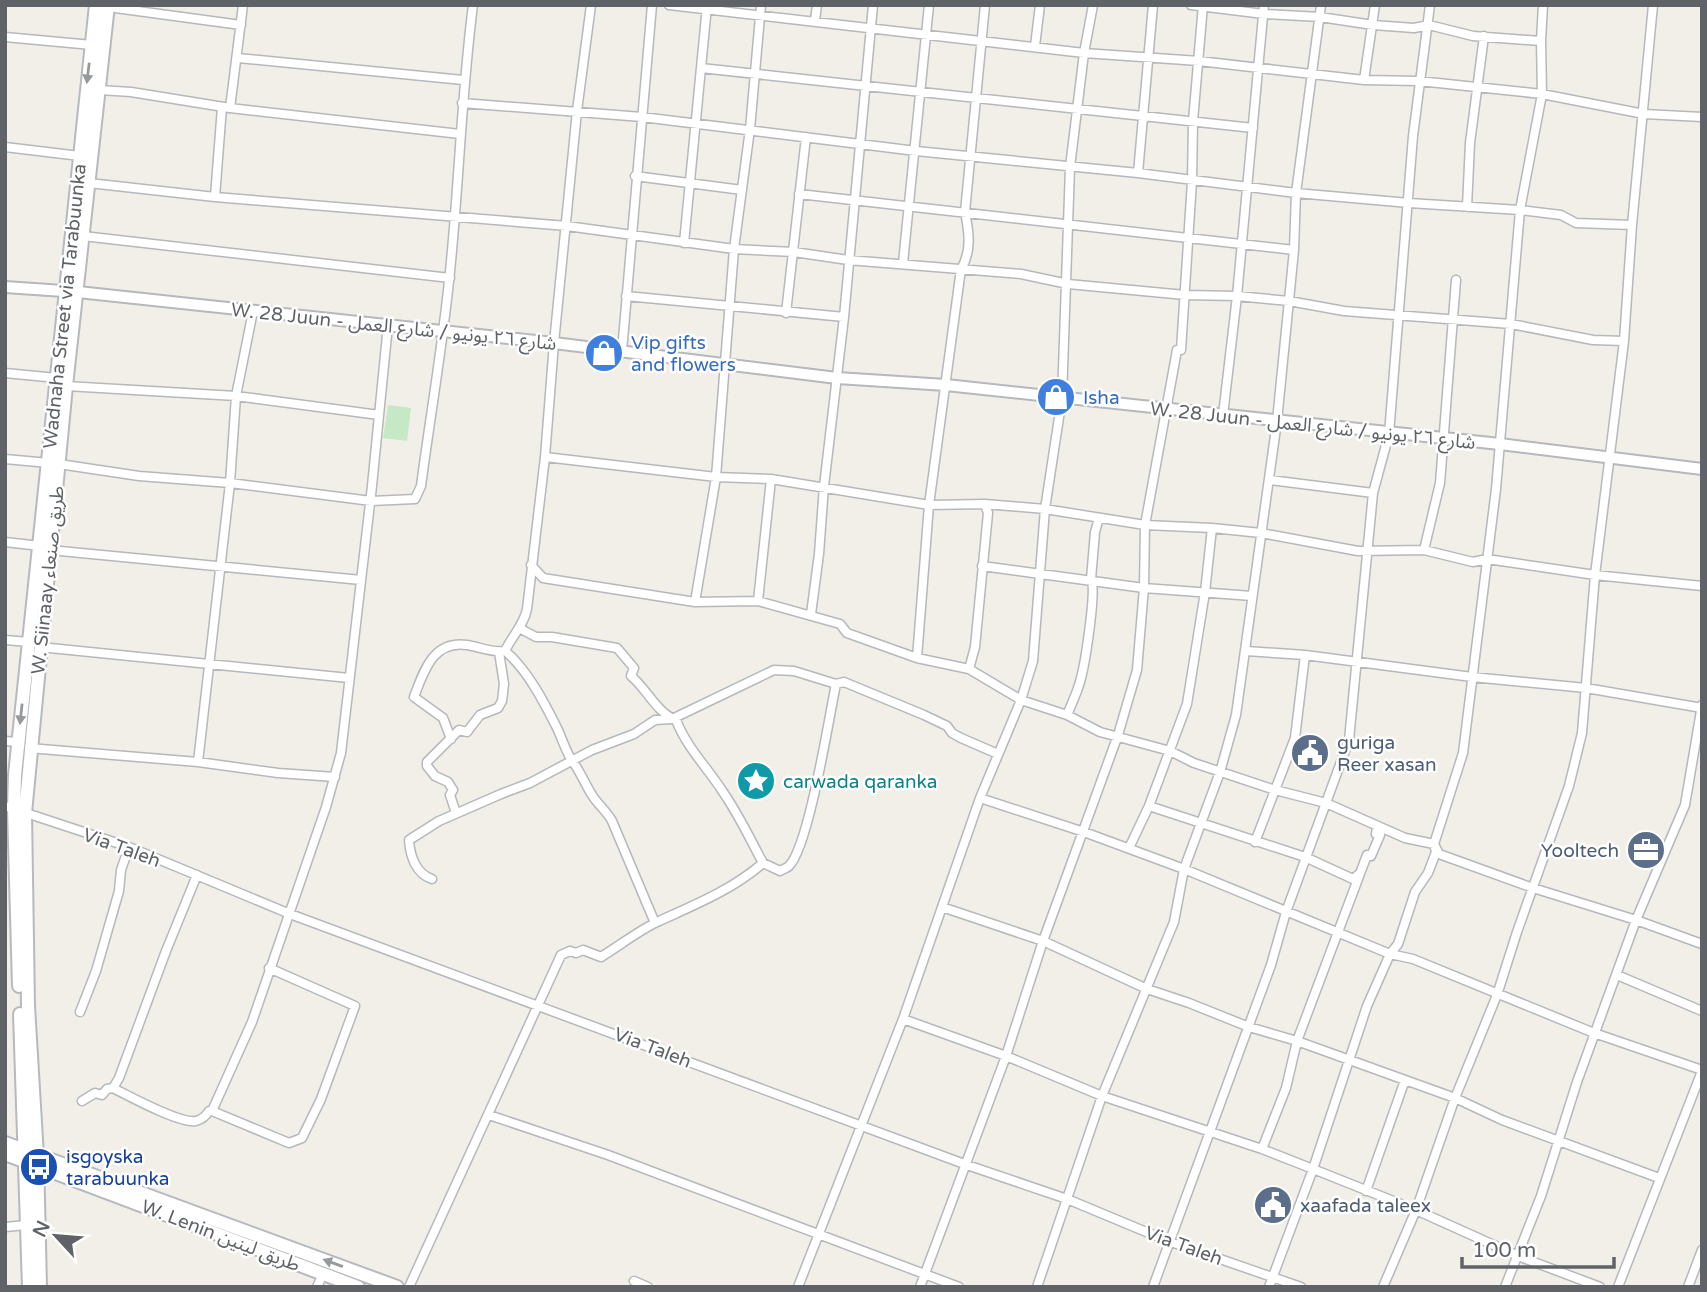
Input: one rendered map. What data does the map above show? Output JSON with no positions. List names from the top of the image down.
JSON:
{
  "streets": {
    "main road": ["Wadnaha Street via Tarabuunka", "W. Siinaay طريق صنعاء", "W. Lenin طريق لينين"],
    "street": ["W. 28 Juun - شارع ٢٦ يونيو / شارع العمل", "Via Taleh"]
  },
  "crossings": [
    ["Wadnaha Street via Tarabuunka", "W. 28 Juun - شارع ٢٦ يونيو / شارع العمل"],
    ["Wadnaha Street via Tarabuunka", "W. Siinaay طريق صنعاء"],
    ["W. 28 Juun - شارع ٢٦ يونيو / شارع العمل", "W. Siinaay طريق صنعاء"],
    ["W. Siinaay طريق صنعاء", "Via Taleh"]
  ],
  "one_way": ["Wadnaha Street via Tarabuunka"],
  "places": {
    "shop": ["Vip gifts and flowers", "Isha"],
    "public building": ["guriga Reer xasan", "xaafada taleex"],
    "place": ["carwada qaranka"],
    "office": ["Yooltech"],
    "bus stop": ["isgoyska tarabuunka"]
  },
  "scale_bar": "100 m",
  "north": "top left"
}
